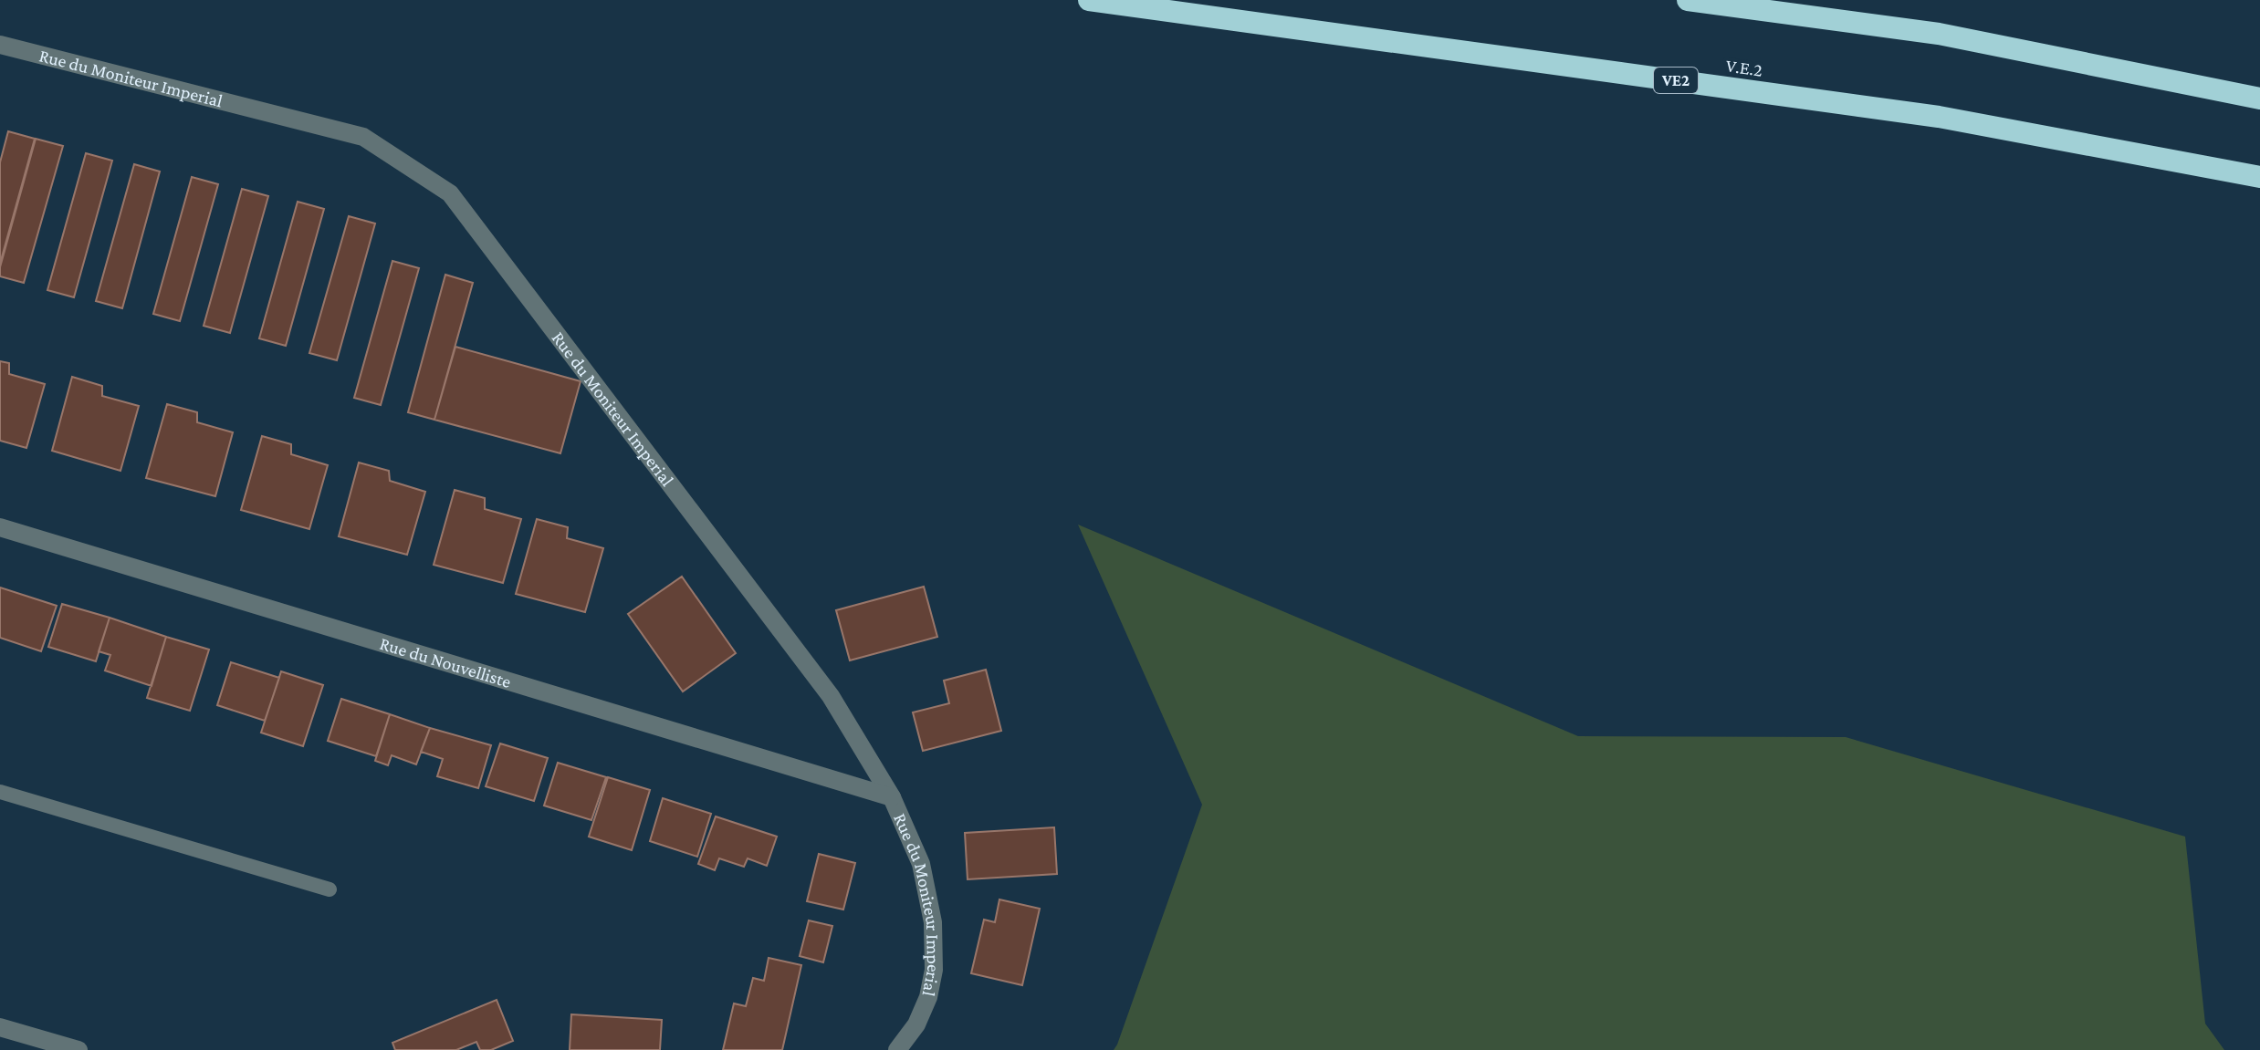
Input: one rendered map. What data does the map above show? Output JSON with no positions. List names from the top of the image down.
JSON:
{
  "streets": {
    "highway": ["V.E.2", "VE2"],
    "street": ["Rue du Moniteur Imperial", "Rue du Nouvelliste"]
  },
  "crossings": [
    ["Rue du Moniteur Imperial", "Rue du Nouvelliste"]
  ]
}
